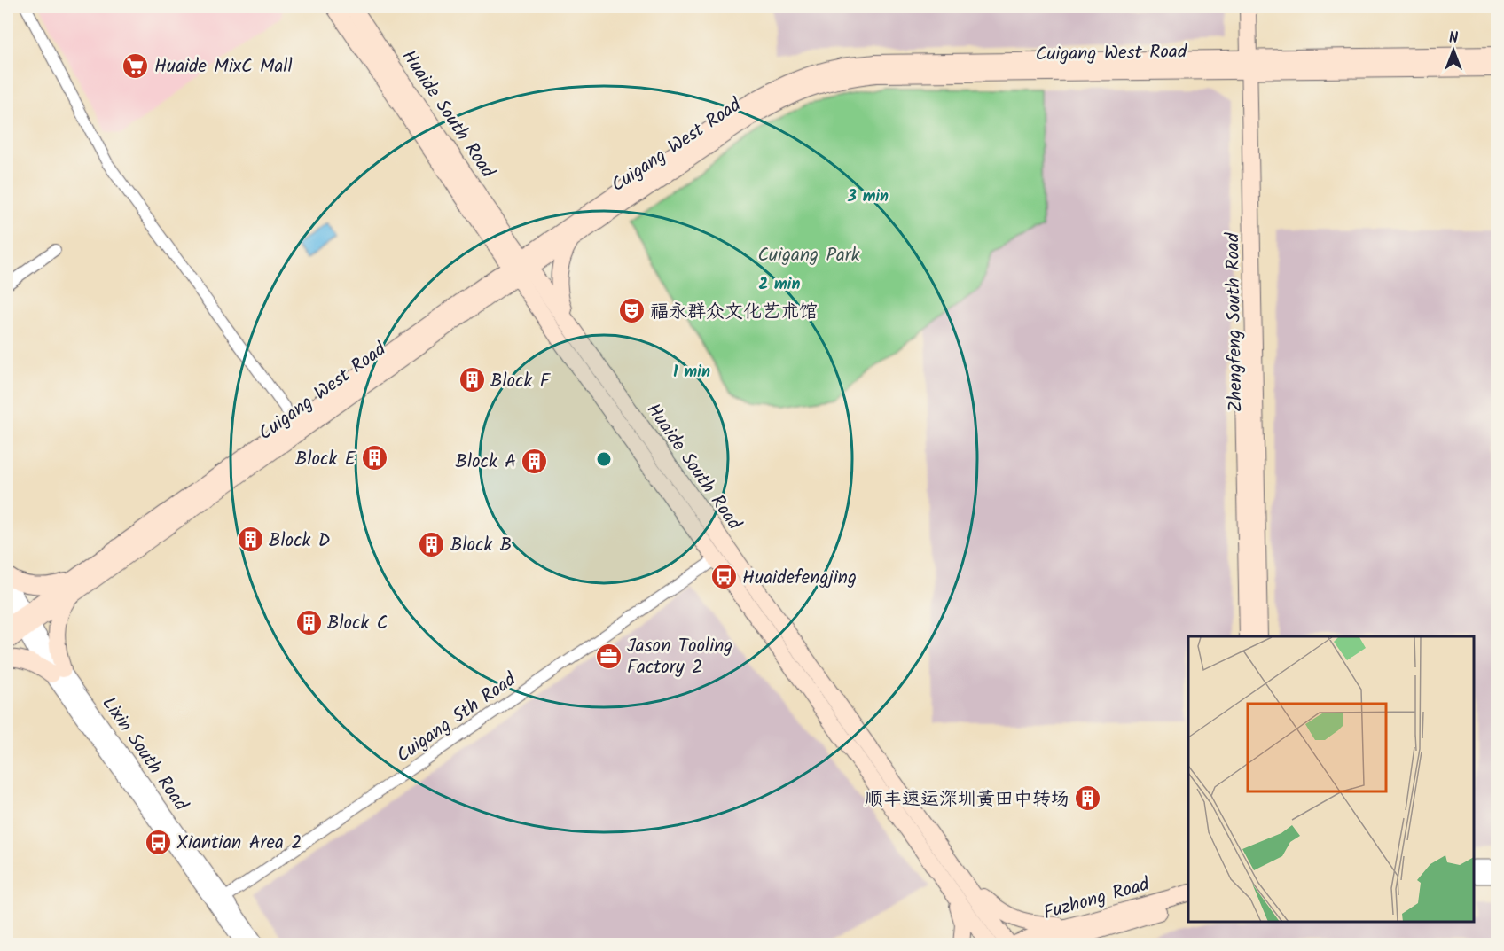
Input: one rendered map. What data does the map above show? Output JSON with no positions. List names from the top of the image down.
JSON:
{
  "streets": {
    "main road": [
      "Cuigang West Road",
      "Huaide South Road",
      "Zhengfeng South Road",
      "Fuzhong Road"
    ],
    "street": ["Cuigang 5th Road", "Lixin South Road"]
  },
  "crossings": [
    ["Cuigang West Road", "Huaide South Road"],
    ["Cuigang West Road", "Zhengfeng South Road"],
    ["Cuigang West Road", "Lixin South Road"],
    ["Huaide South Road", "Cuigang 5th Road"],
    ["Huaide South Road", "Fuzhong Road"],
    ["Cuigang 5th Road", "Lixin South Road"]
  ],
  "parks": ["Cuigang Park"],
  "places": {
    "supermarket": ["Huaide MixC Mall"],
    "theatre": ["福永群众文化艺术馆"],
    "building": [
      "Block F",
      "Block E",
      "Block A",
      "Block D",
      "Block B",
      "Block C",
      "顺丰速运深圳黄田中转场"
    ],
    "bus stop": ["Huaidefengjing", "Xiantian Area 2"],
    "office": ["Jason Tooling Factory 2"]
  },
  "north": "top",
  "rings": ["3 min", "2 min", "1 min"]
}
